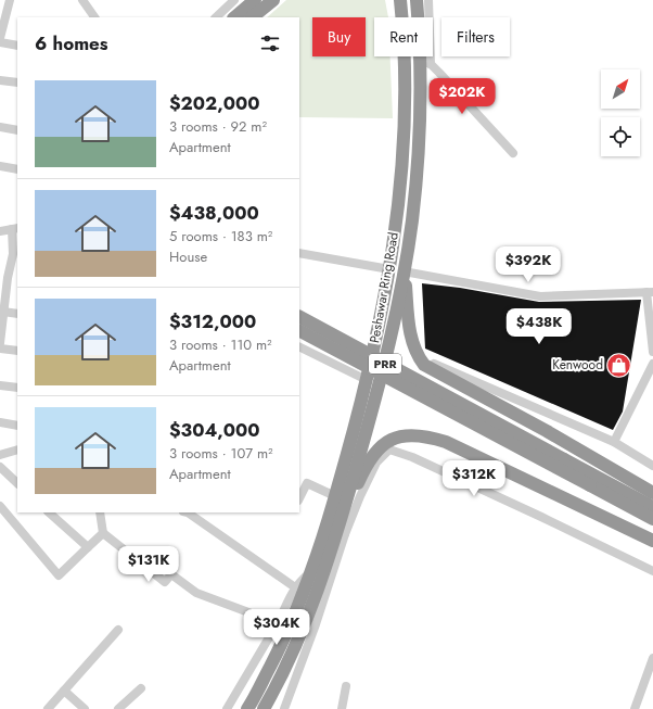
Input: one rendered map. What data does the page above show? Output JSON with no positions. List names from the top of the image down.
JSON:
{
  "streets": {
    "highway": ["Peshawar Ring Road", "PRR"]
  },
  "places": {
    "shop": ["Kenwood"]
  },
  "north": "top right",
  "page": {
    "chip": ["Buy", "Rent", "Filters"],
    "heading": "6 homes",
    "list": [
      {
        "name": "$202,000",
        "note": "3 rooms · 92 m² · Apartment"
      },
      {
        "name": "$438,000",
        "note": "5 rooms · 183 m² · House"
      },
      {
        "name": "$312,000",
        "note": "3 rooms · 110 m² · Apartment"
      },
      {
        "name": "$304,000",
        "note": "3 rooms · 107 m² · Apartment"
      }
    ],
    "price": [
      "$202K",
      "$392K",
      "$438K",
      "$312K",
      "$131K",
      "$304K"
    ]
  }
}
